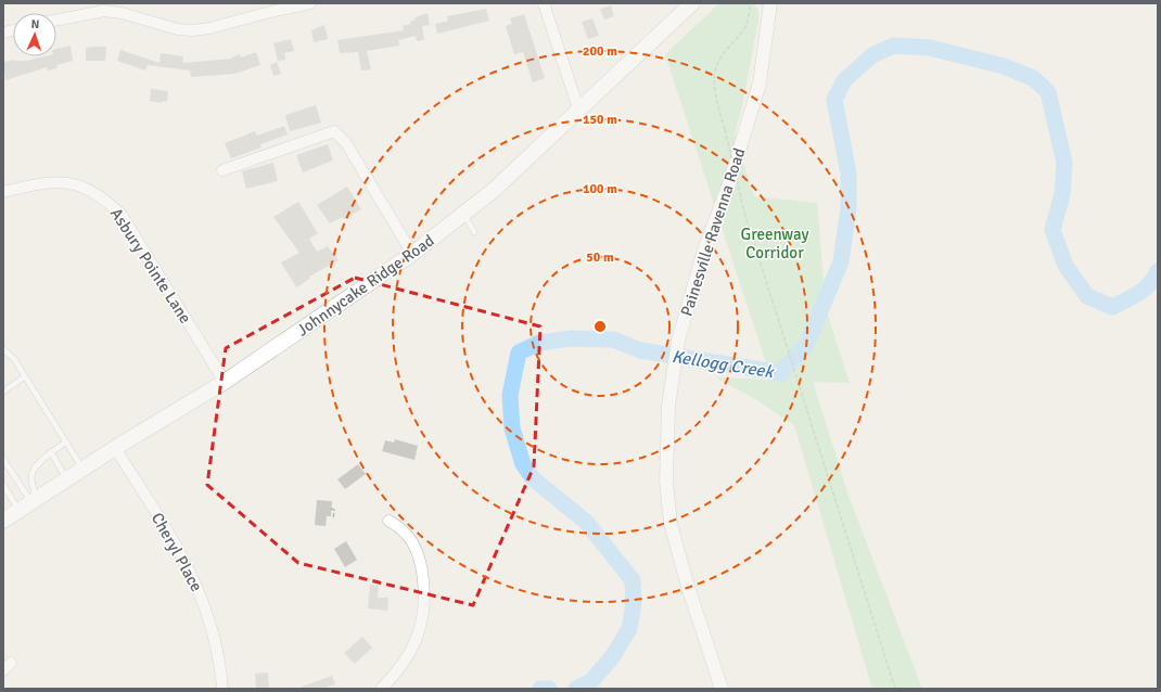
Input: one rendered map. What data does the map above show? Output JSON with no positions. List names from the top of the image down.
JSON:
{
  "streets": {
    "main road": ["Johnnycake Ridge Road"],
    "street": ["Painesville Ravenna Road", "Asbury Pointe Lane", "Cheryl Place"]
  },
  "crossings": [
    ["Asbury Pointe Lane", "Johnnycake Ridge Road"],
    ["Johnnycake Ridge Road", "Cheryl Place"]
  ],
  "water": ["Kellogg Creek"],
  "parks": ["Greenway Corridor"],
  "north": "top",
  "rings": [
    "200 m",
    "150 m",
    "100 m",
    "50 m"
  ]
}
